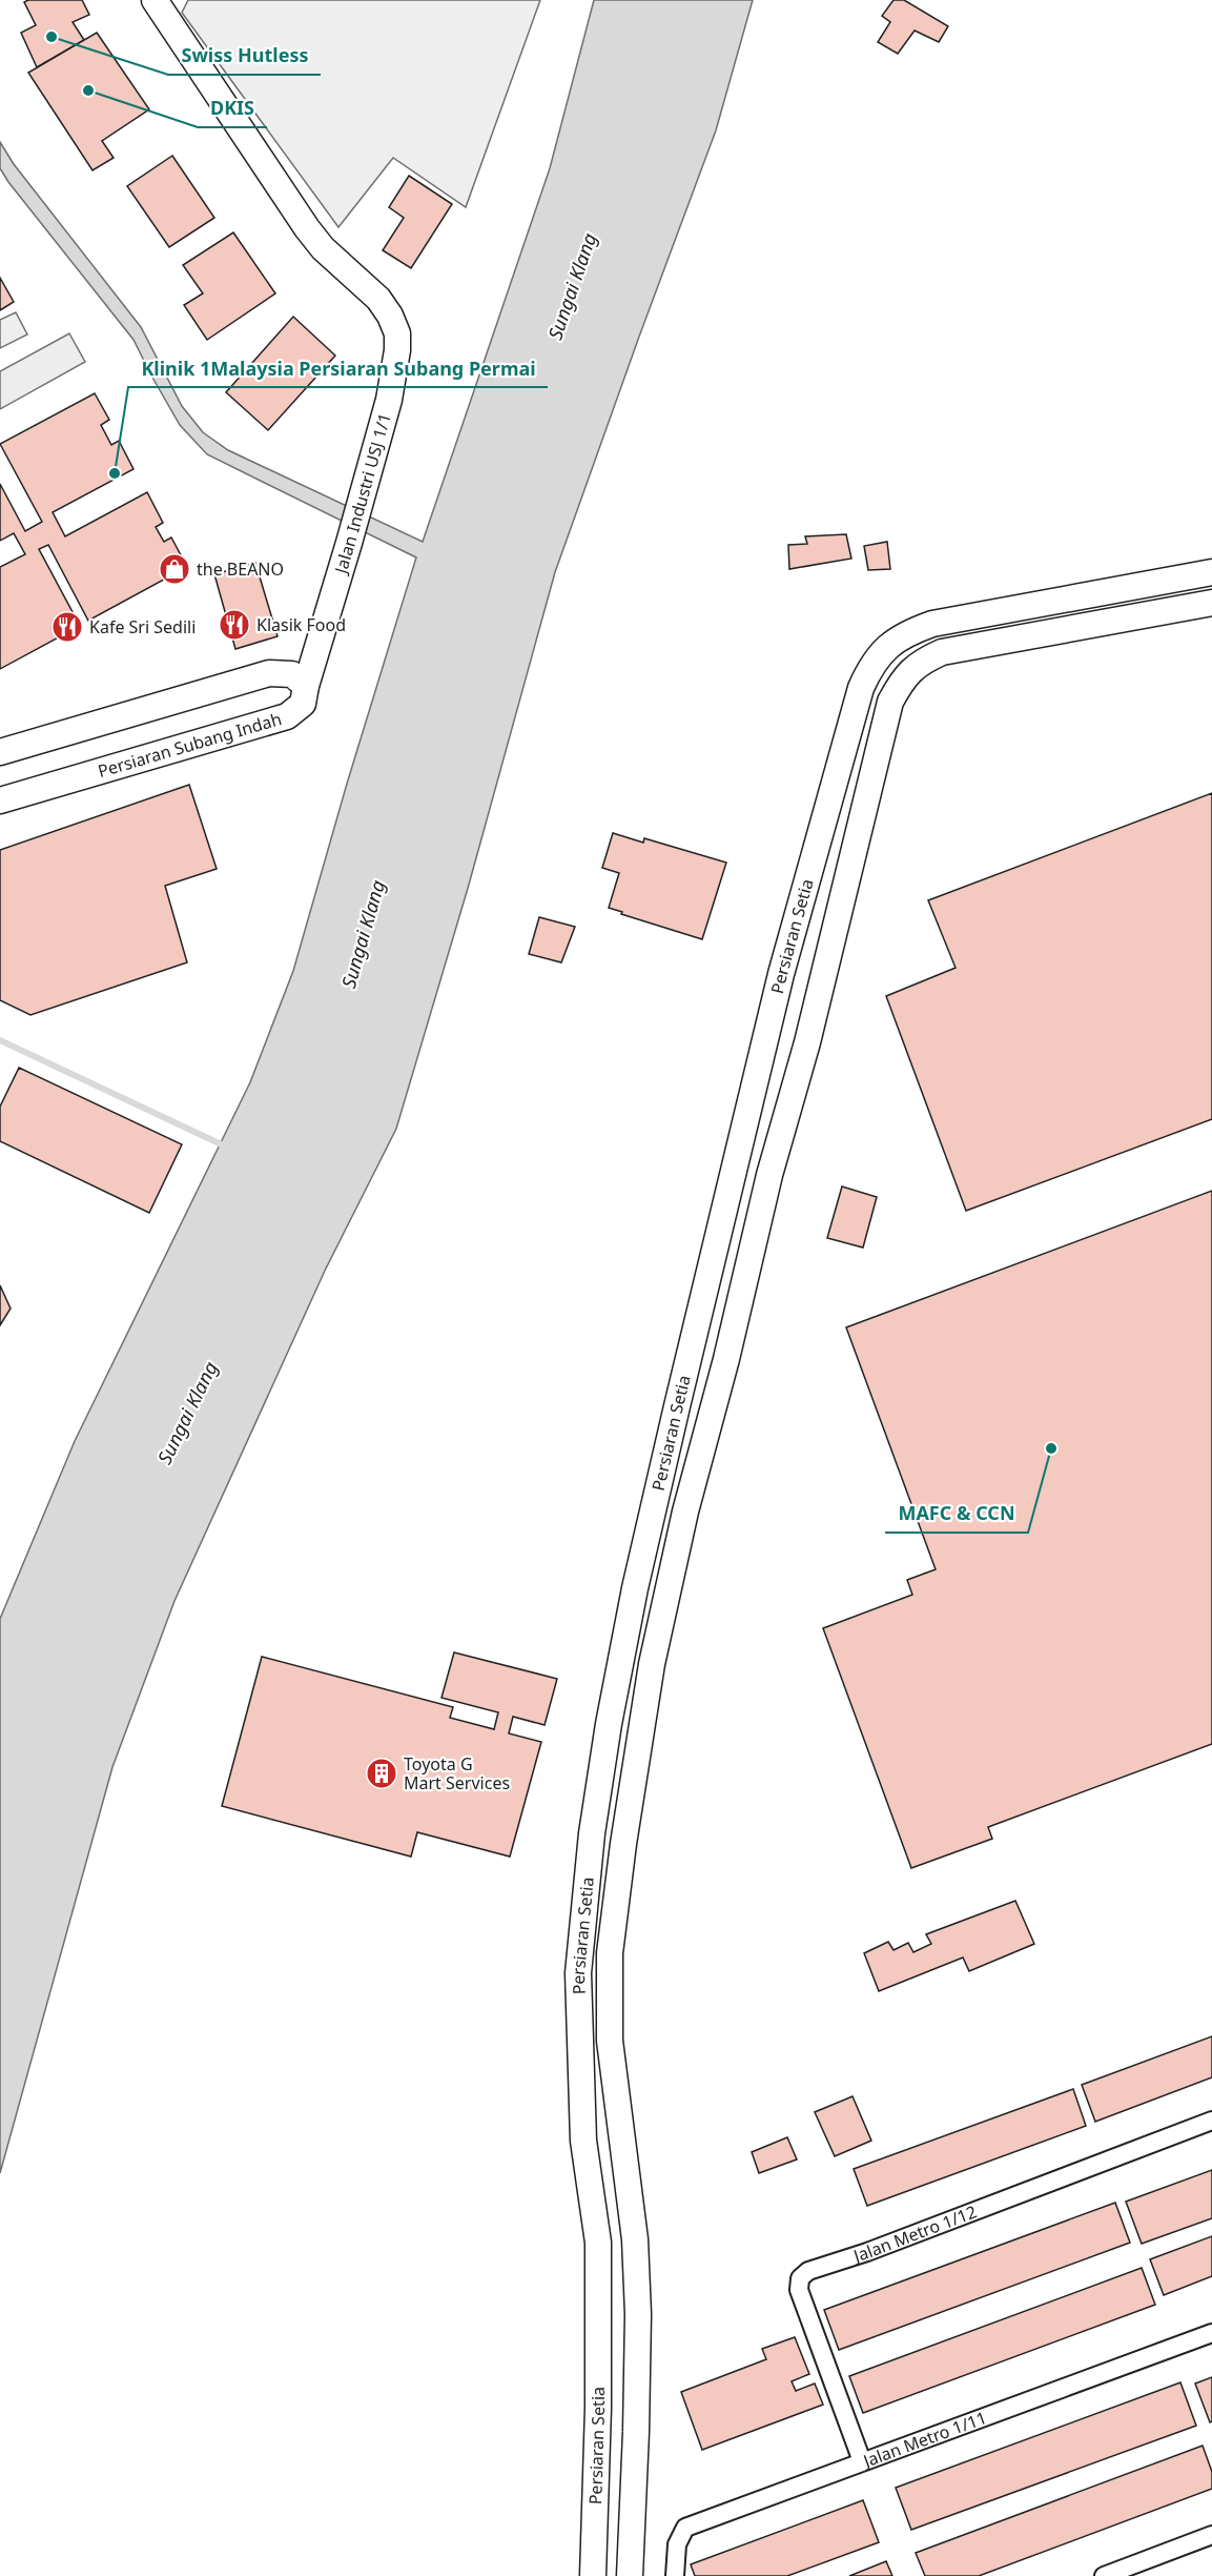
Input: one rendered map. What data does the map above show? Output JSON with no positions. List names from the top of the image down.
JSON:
{
  "streets": {
    "street": [
      "Jalan Industri USJ 1/1",
      "Persiaran Subang Indah",
      "Persiaran Setia",
      "Jalan Metro 1/12",
      "Jalan Metro 1/11"
    ]
  },
  "crossings": [
    ["Jalan Industri USJ 1/1", "Persiaran Subang Indah"],
    ["Jalan Metro 1/12", "Jalan Metro 1/11"]
  ],
  "water": ["Sungai Klang"],
  "places": {
    "other": [
      "Swiss Hutless",
      "DKIS",
      "Klinik 1Malaysia Persiaran Subang Permai",
      "MAFC & CCN"
    ],
    "shop": ["the BEANO"],
    "restaurant": ["Klasik Food", "Kafe Sri Sedili"],
    "building": ["Toyota G Mart Services"]
  }
}
